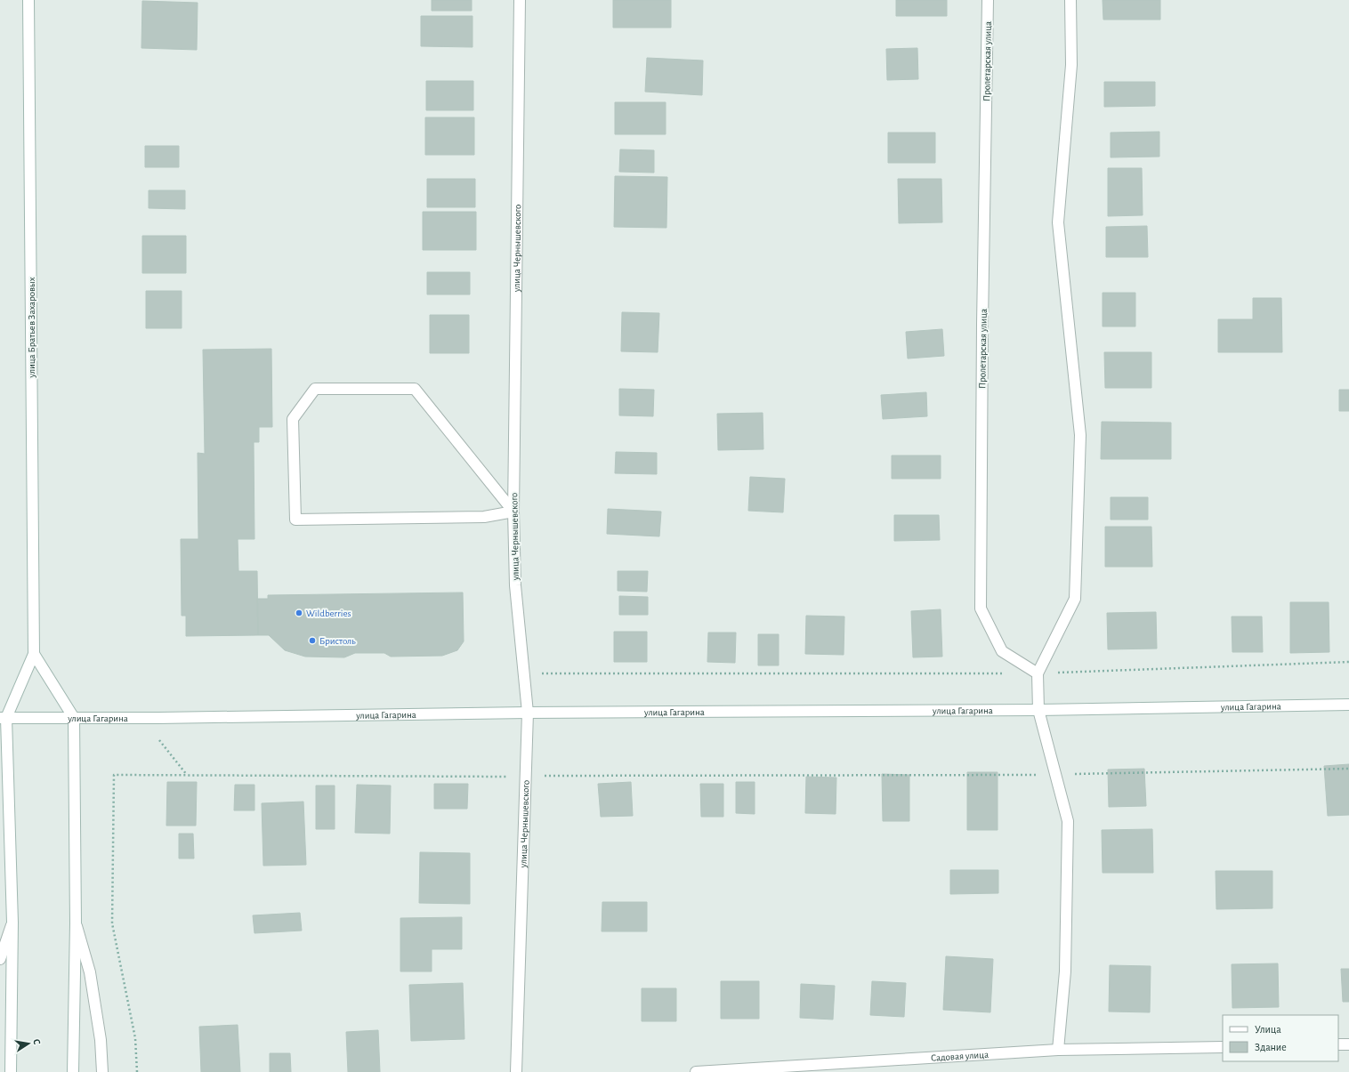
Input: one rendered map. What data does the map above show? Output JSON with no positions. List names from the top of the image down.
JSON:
{
  "streets": {
    "street": [
      "Пролетарская улица",
      "улица Чернышевского",
      "улица Братьев Захаровых",
      "улица Гагарина",
      "Садовая улица"
    ]
  },
  "crossings": [
    ["улица Чернышевского", "улица Гагарина"],
    ["улица Братьев Захаровых", "улица Гагарина"]
  ],
  "places": ["Wildberries", "Бристоль"],
  "legend": ["Улица", "Здание"],
  "north": "right"
}
